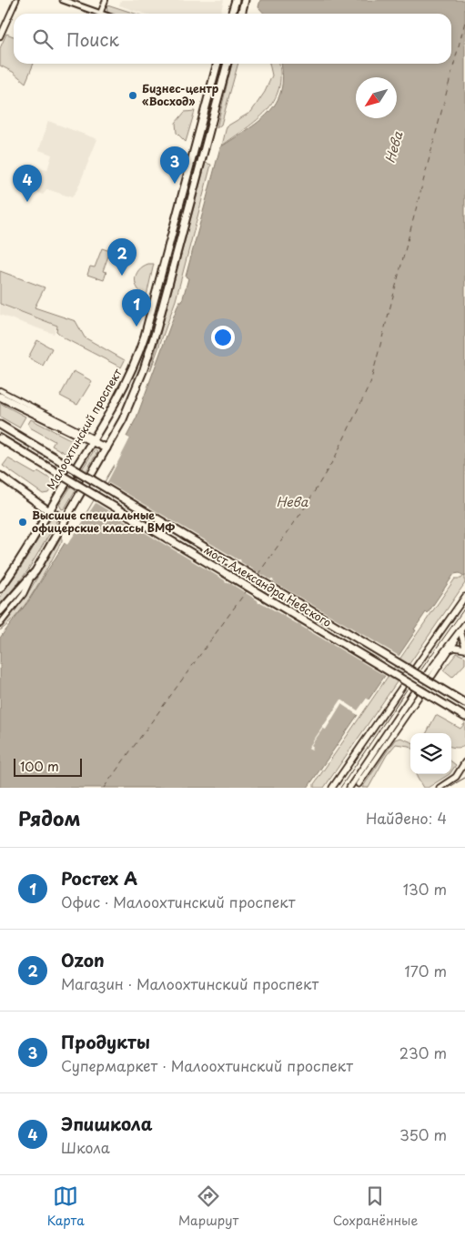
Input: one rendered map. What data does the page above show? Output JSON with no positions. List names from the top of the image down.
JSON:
{
  "streets": {
    "main road": ["Малоохтинский проспект", "мост Александра Невского"]
  },
  "water": ["Нева"],
  "places": ["Бизнес-центр «Восход»", "Высшие специальные офицерские классы ВМФ"],
  "scale_bar": "100 m",
  "north": "bottom left",
  "page": {
    "search": "Поиск",
    "pins": [
      "3",
      "4",
      "2",
      "1"
    ],
    "scale": "100 m",
    "heading": ["Рядом", "Найдено: 4"],
    "list": [
      {
        "mark": "1",
        "name": "Ростех А",
        "note": "Офис · Малоохтинский проспект",
        "value": "130 m"
      },
      {
        "mark": "2",
        "name": "Ozon",
        "note": "Магазин · Малоохтинский проспект",
        "value": "170 m"
      },
      {
        "mark": "3",
        "name": "Продукты",
        "note": "Супермаркет · Малоохтинский проспект",
        "value": "230 m"
      },
      {
        "mark": "4",
        "name": "Эпишкола",
        "note": "Школа",
        "value": "350 m"
      }
    ],
    "nav": ["Карта", "Маршрут", "Сохранённые"]
  }
}
